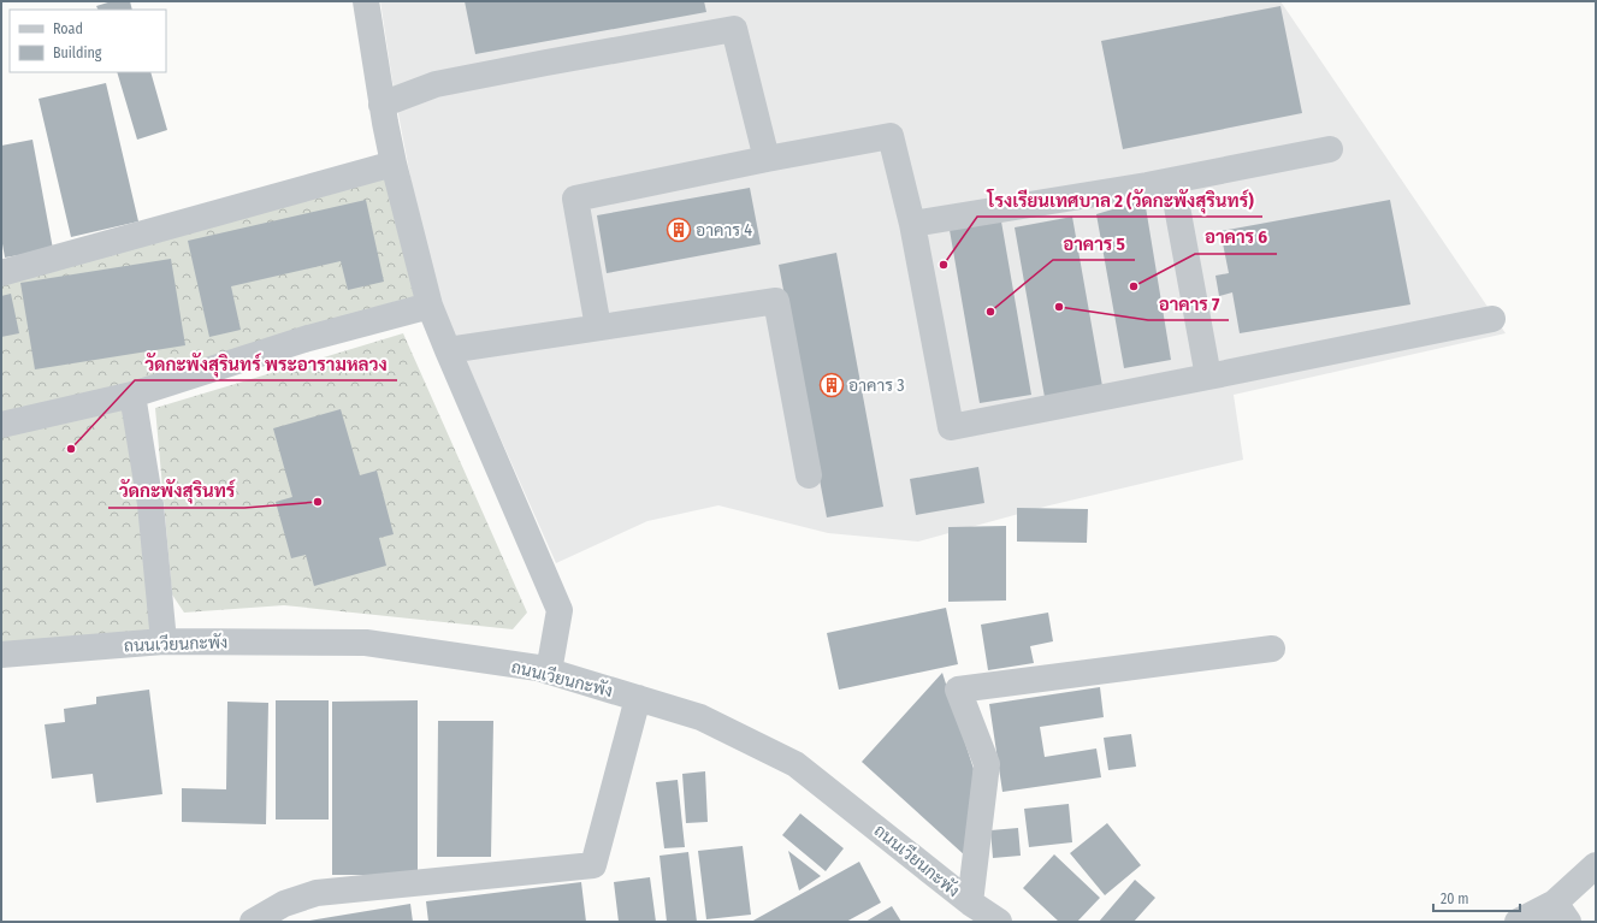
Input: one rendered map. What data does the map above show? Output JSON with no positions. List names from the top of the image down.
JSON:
{
  "streets": {
    "street": ["ถนนเวียนกะพัง"]
  },
  "places": {
    "building": ["อาคาร 4", "อาคาร 3"],
    "other": [
      "โรงเรียนเทศบาล 2 (วัดกะพังสุรินทร์)",
      "อาคาร 6",
      "อาคาร 7",
      "อาคาร 5",
      "วัดกะพังสุรินทร์ พระอารามหลวง",
      "วัดกะพังสุรินทร์"
    ]
  },
  "legend": ["Road", "Building"],
  "scale_bar": "20 m"
}
